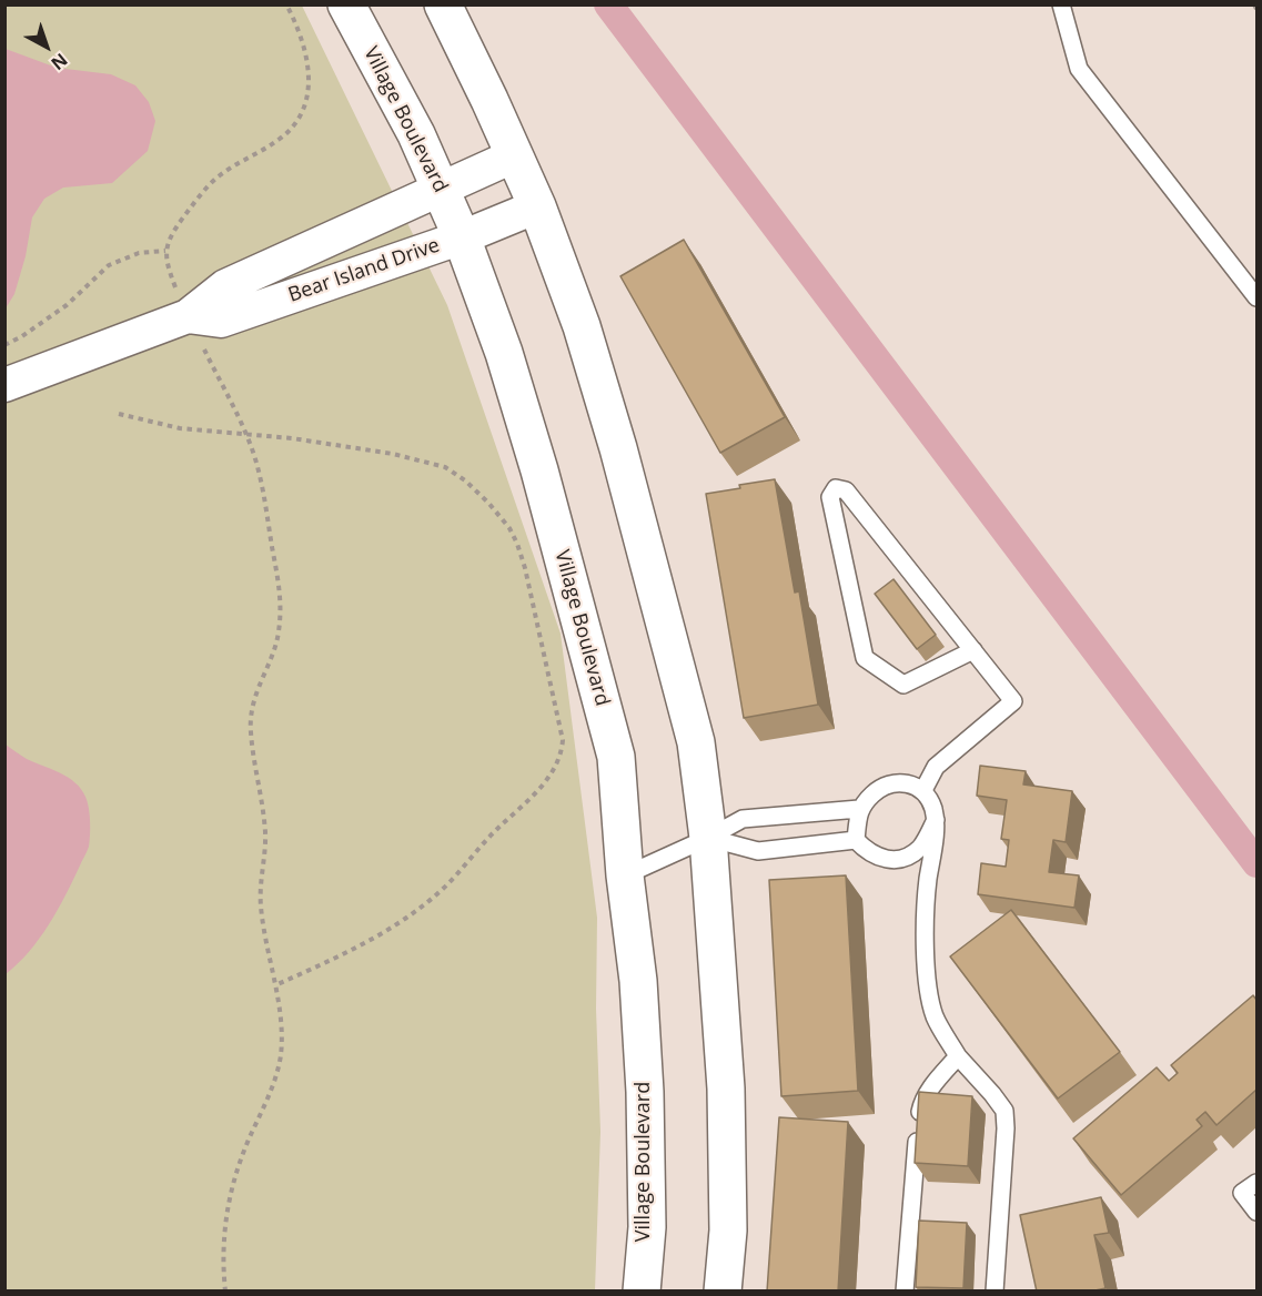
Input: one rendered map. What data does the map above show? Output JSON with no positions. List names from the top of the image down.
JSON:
{
  "streets": {
    "street": ["Village Boulevard", "Bear Island Drive"]
  },
  "crossings": [
    ["Village Boulevard", "Bear Island Drive"]
  ],
  "north": "bottom right"
}
